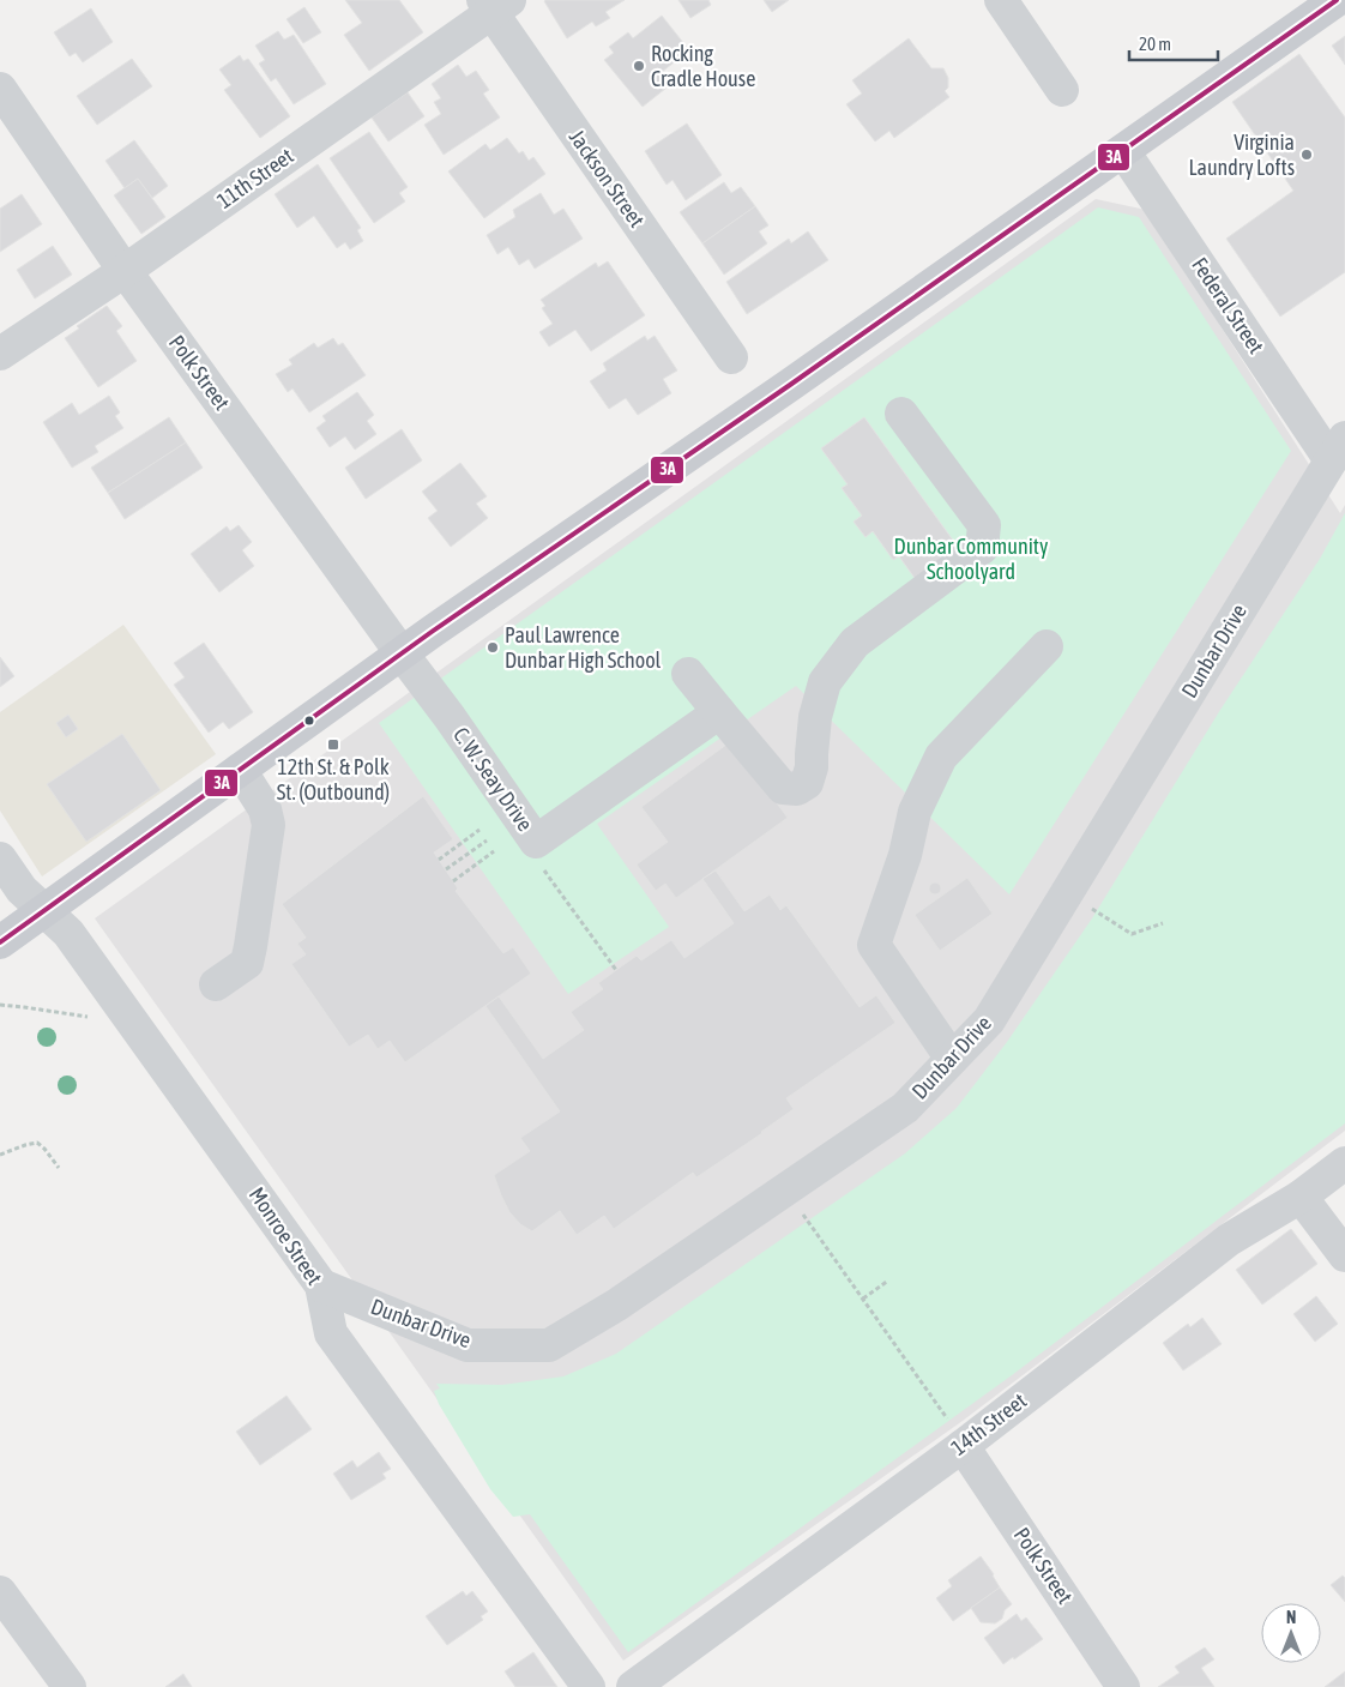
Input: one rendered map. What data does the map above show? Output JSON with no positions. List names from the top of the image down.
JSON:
{
  "streets": {
    "street": [
      "11th Street",
      "Jackson Street",
      "Federal Street",
      "Polk Street",
      "Dunbar Drive",
      "C. W. Seay Drive",
      "Monroe Street",
      "14th Street"
    ]
  },
  "crossings": [
    ["11th Street", "Jackson Street"],
    ["11th Street", "Polk Street"],
    ["Federal Street", "Dunbar Drive"],
    ["Polk Street", "C. W. Seay Drive"],
    ["Polk Street", "14th Street"],
    ["Dunbar Drive", "Monroe Street"]
  ],
  "parks": ["Dunbar Community Schoolyard"],
  "places": {
    "other": ["Rocking Cradle House", "Virginia Laundry Lofts", "Paul Lawrence Dunbar High School"],
    "transit": ["12th St. & Polk St. (Outbound)"]
  },
  "lines": ["transit line 3A"],
  "scale_bar": "20 m",
  "north": "top"
}
